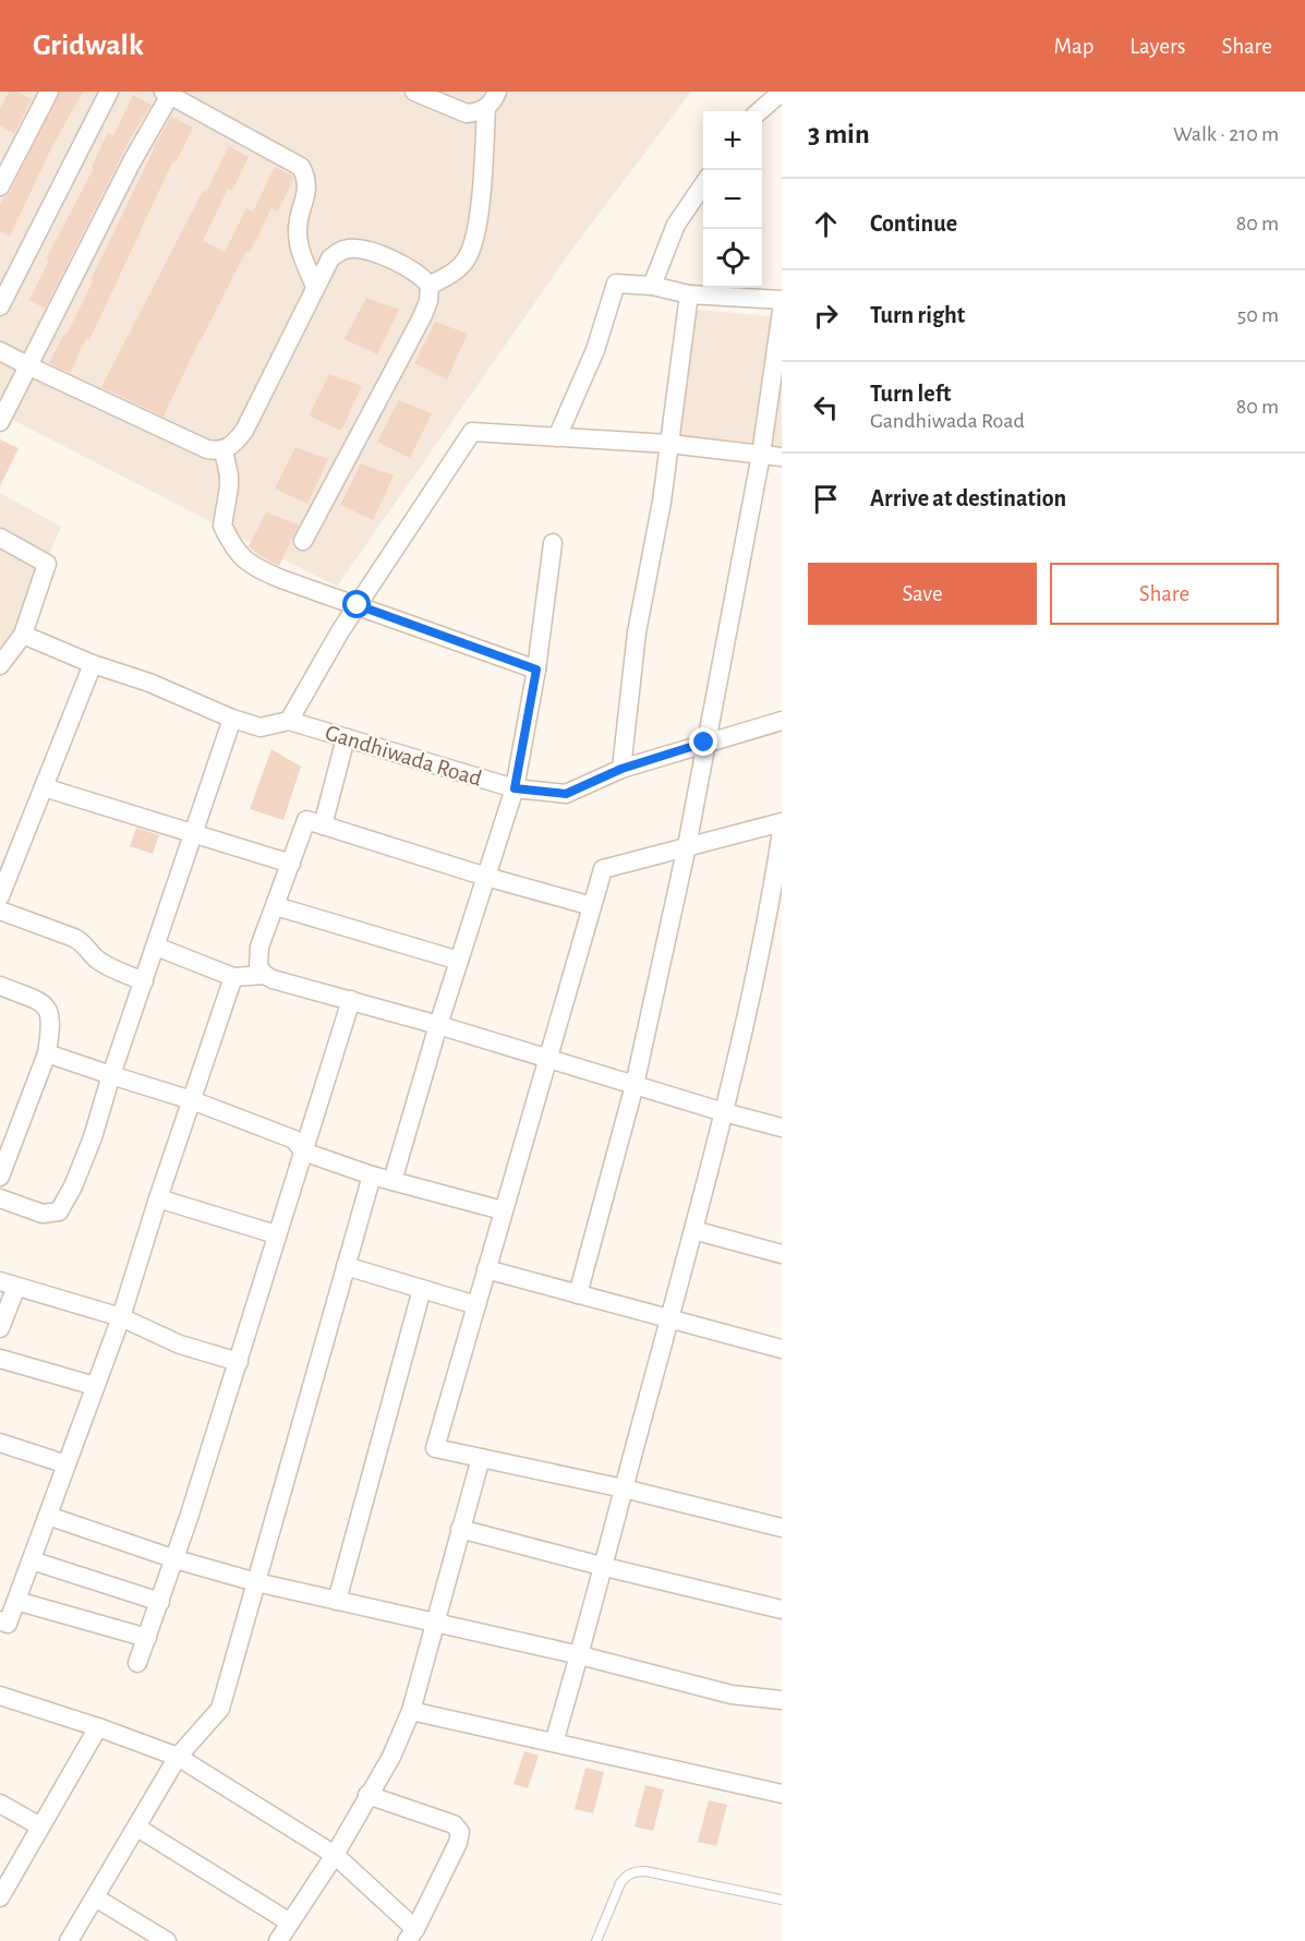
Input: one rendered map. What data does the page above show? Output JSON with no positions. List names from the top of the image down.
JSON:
{
  "streets": {
    "street": ["Gandhiwada Road"]
  },
  "page": {
    "header": "Gridwalk",
    "nav": ["Map", "Layers", "Share"],
    "heading": ["3 min", "Walk · 210 m"],
    "map_buttons": ["+", "−"],
    "list": [
      ["Continue", "80 m"],
      ["Turn right", "50 m"],
      ["Turn left", "Gandhiwada Road", "80 m"],
      "Arrive at destination"
    ],
    "buttons": ["Save", "Share"]
  }
}
